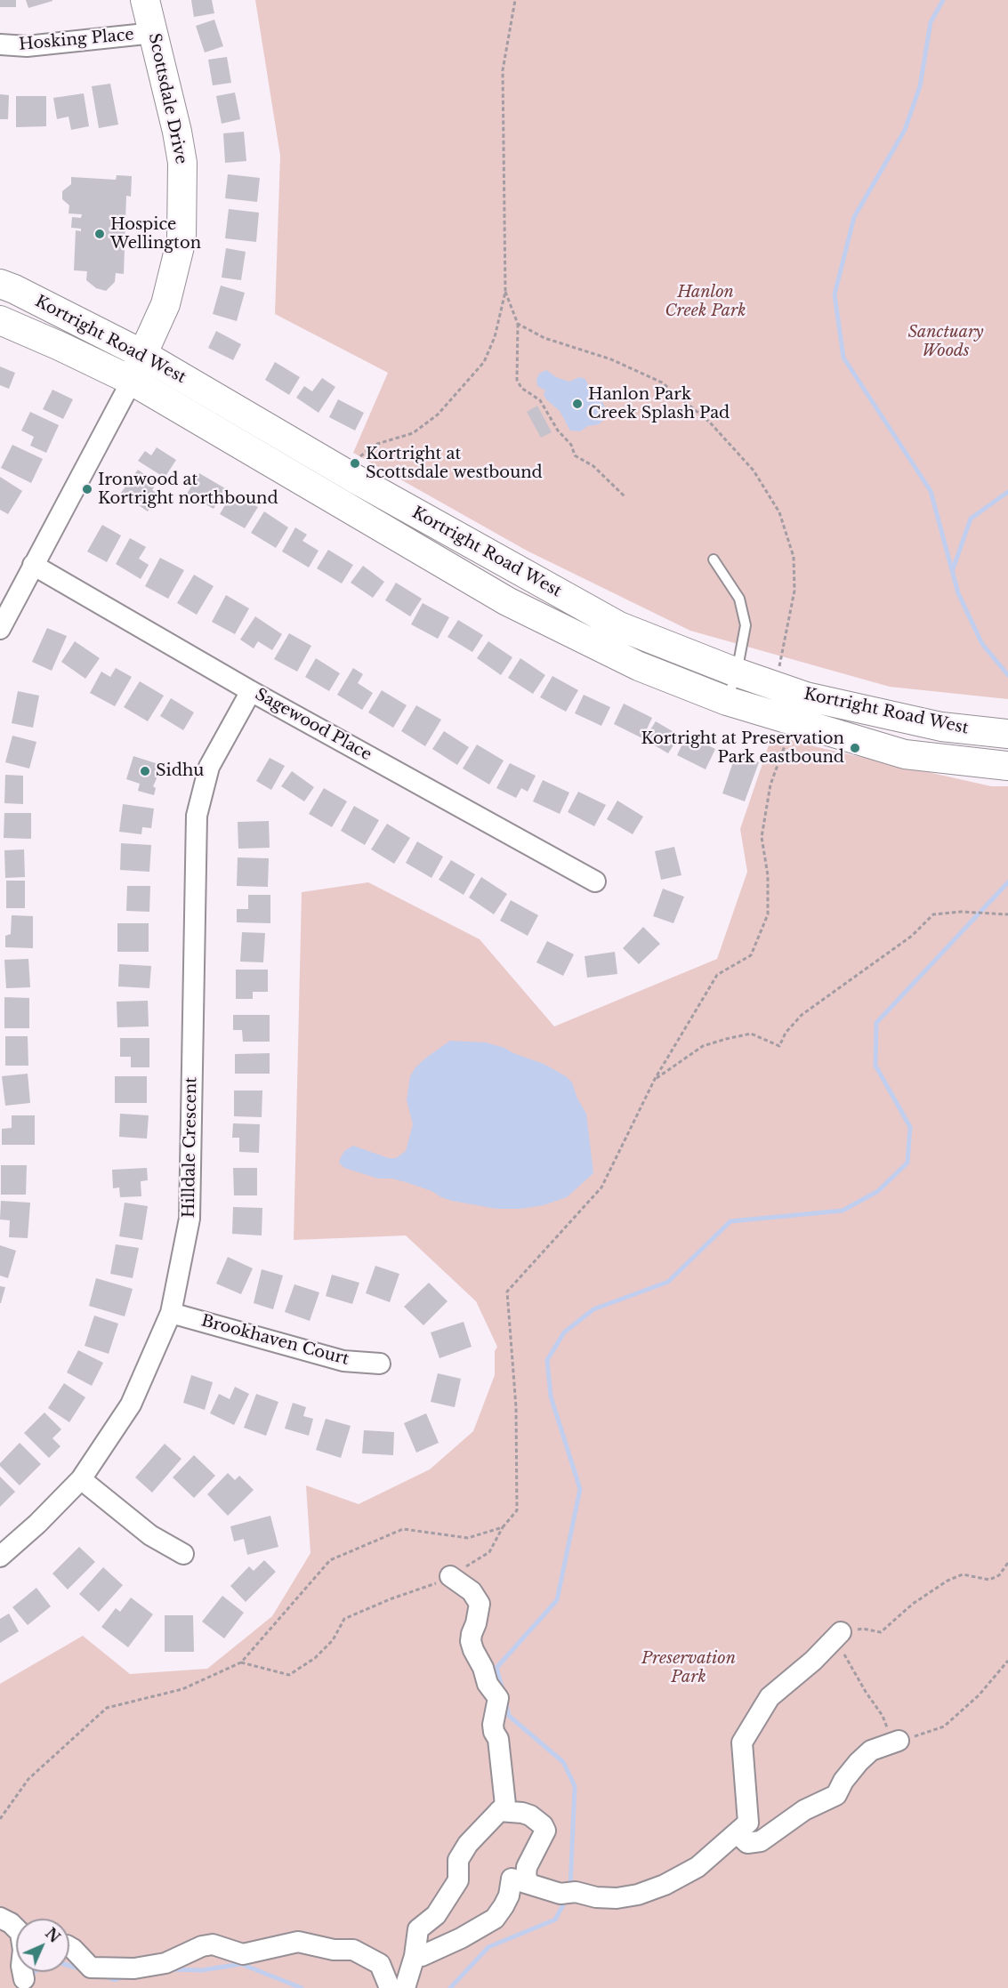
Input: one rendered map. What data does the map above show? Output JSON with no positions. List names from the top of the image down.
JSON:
{
  "streets": {
    "street": [
      "Hosking Place",
      "Scottsdale Drive",
      "Kortright Road West",
      "Sagewood Place",
      "Hilldale Crescent",
      "Brookhaven Court"
    ]
  },
  "crossings": [
    ["Hosking Place", "Scottsdale Drive"],
    ["Scottsdale Drive", "Kortright Road West"],
    ["Sagewood Place", "Hilldale Crescent"],
    ["Hilldale Crescent", "Brookhaven Court"]
  ],
  "parks": ["Hanlon Creek Park", "Sanctuary Woods", "Preservation Park"],
  "places": [
    "Hospice Wellington",
    "Hanlon Park Creek Splash Pad",
    "Kortright at Scottsdale westbound",
    "Ironwood at Kortright northbound",
    "Kortright at Preservation Park eastbound",
    "Sidhu"
  ],
  "north": "top right"
}
